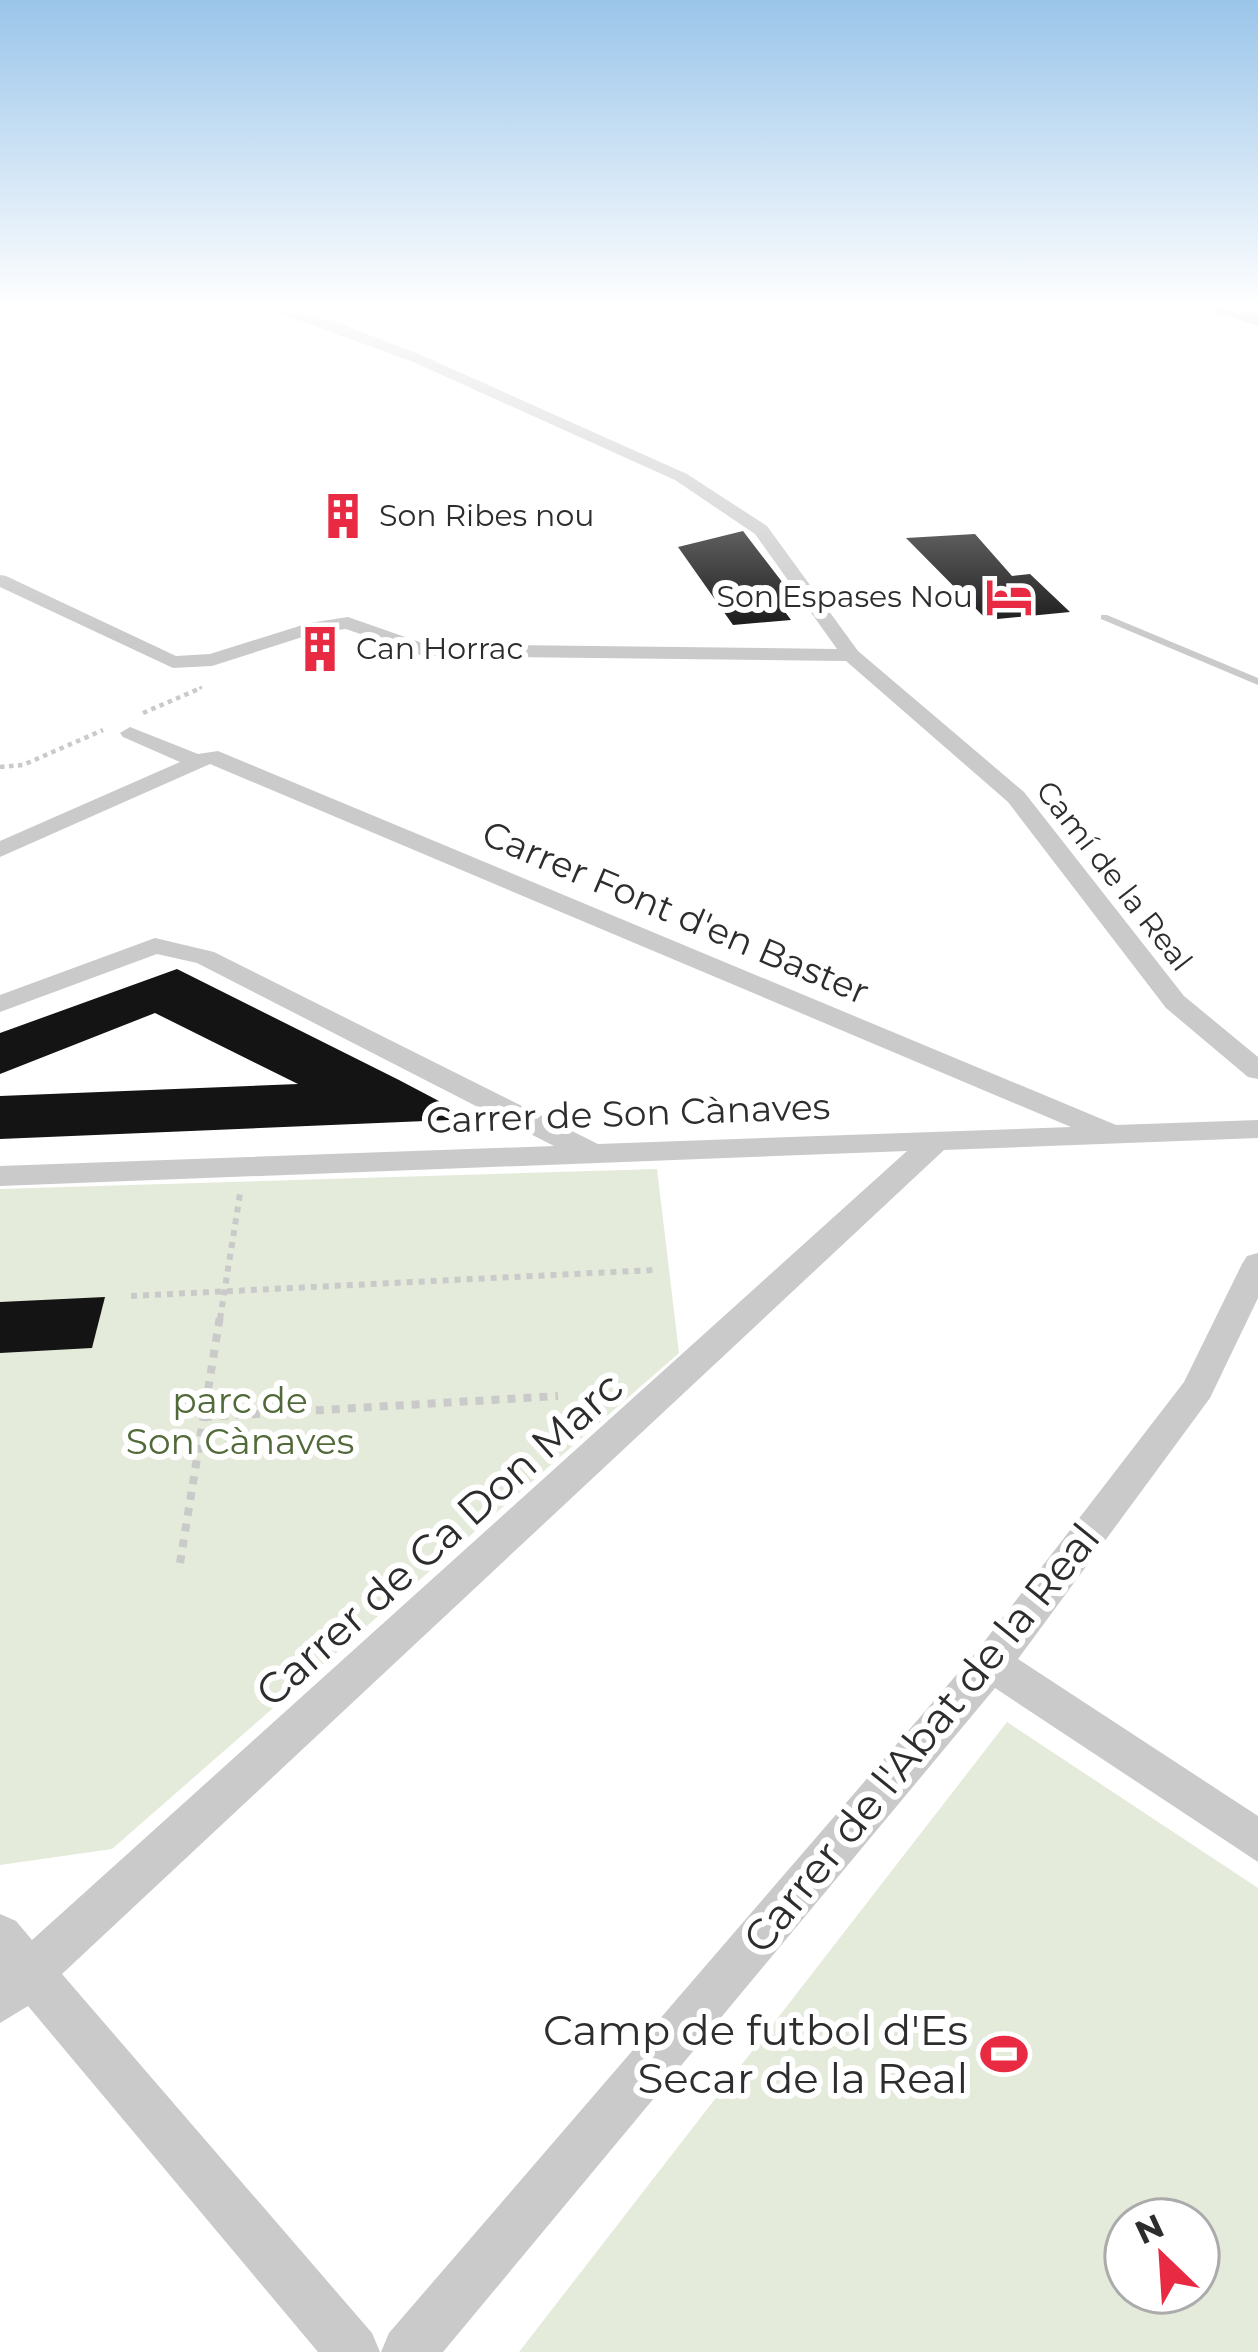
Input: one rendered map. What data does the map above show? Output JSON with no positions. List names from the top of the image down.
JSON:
{
  "streets": {
    "street": [
      "Camí de la Real",
      "Carrer Font d'en Baster",
      "Carrer de Son Cànaves",
      "Carrer de Ca Don Marc",
      "Carrer de l'Abat de la Real"
    ]
  },
  "crossings": [
    ["Carrer Font d'en Baster", "Carrer de Son Cànaves"],
    ["Carrer de Son Cànaves", "Carrer de Ca Don Marc"]
  ],
  "parks": ["parc de Son Cànaves"],
  "places": {
    "building": ["Son Ribes nou", "Can Horrac"],
    "hotel": ["Son Espases Nou"],
    "sports": ["Camp de futbol d'Es Secar de la Real"]
  },
  "north": "top left"
}
